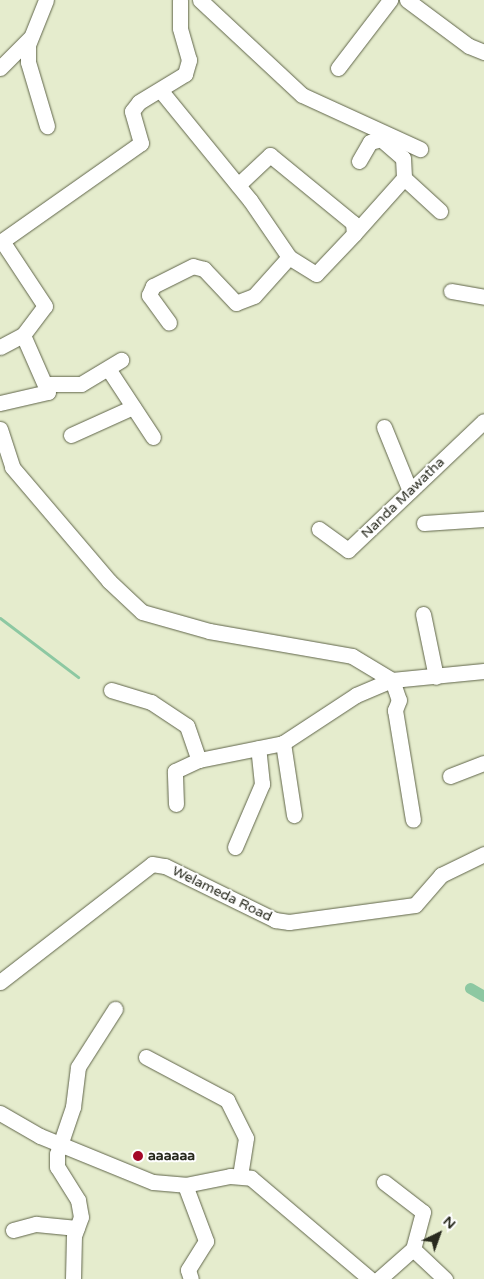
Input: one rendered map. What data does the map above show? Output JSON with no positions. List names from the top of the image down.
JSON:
{
  "streets": {
    "street": ["Nanda Mawatha", "Welameda Road"]
  },
  "places": ["aaaaaa"],
  "north": "top right"
}
